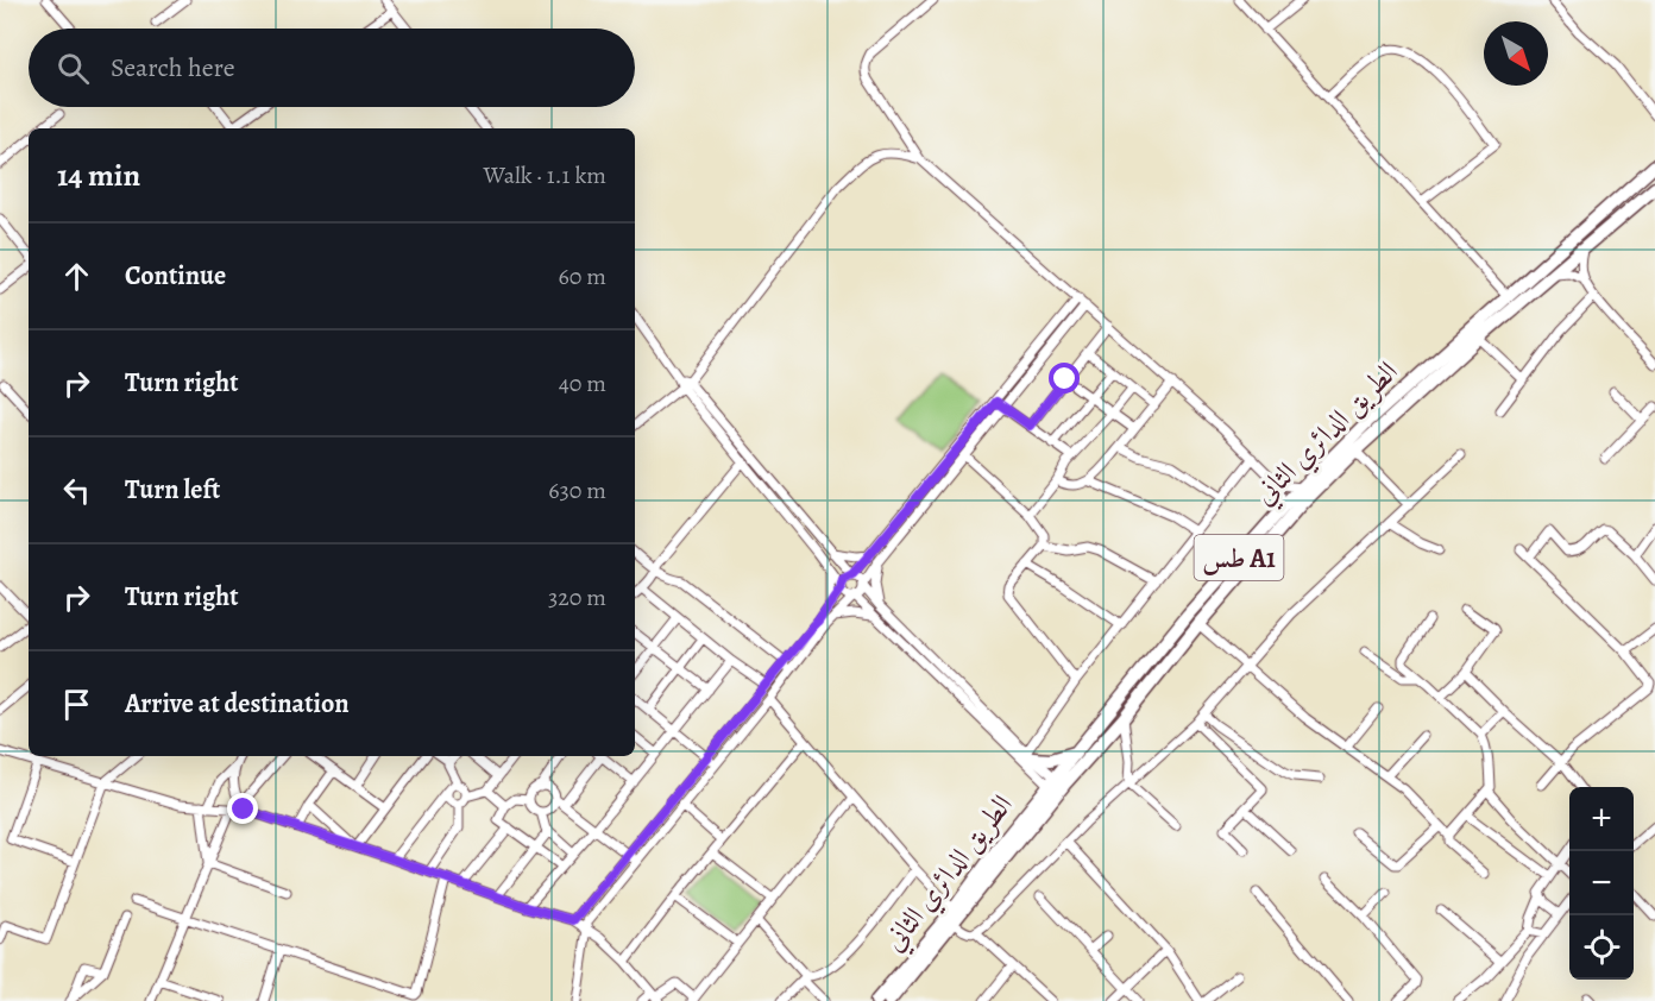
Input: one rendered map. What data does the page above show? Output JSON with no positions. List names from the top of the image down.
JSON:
{
  "streets": {
    "highway": ["الطريق الدائري الثاني", "طس A1"]
  },
  "north": "bottom right",
  "page": {
    "search": "Search here",
    "heading": ["14 min", "Walk · 1.1 km"],
    "list": [
      ["Continue", "60 m"],
      ["Turn right", "40 m"],
      ["Turn left", "630 m"],
      ["Turn right", "320 m"],
      "Arrive at destination"
    ],
    "map_buttons": ["+", "−"]
  }
}
